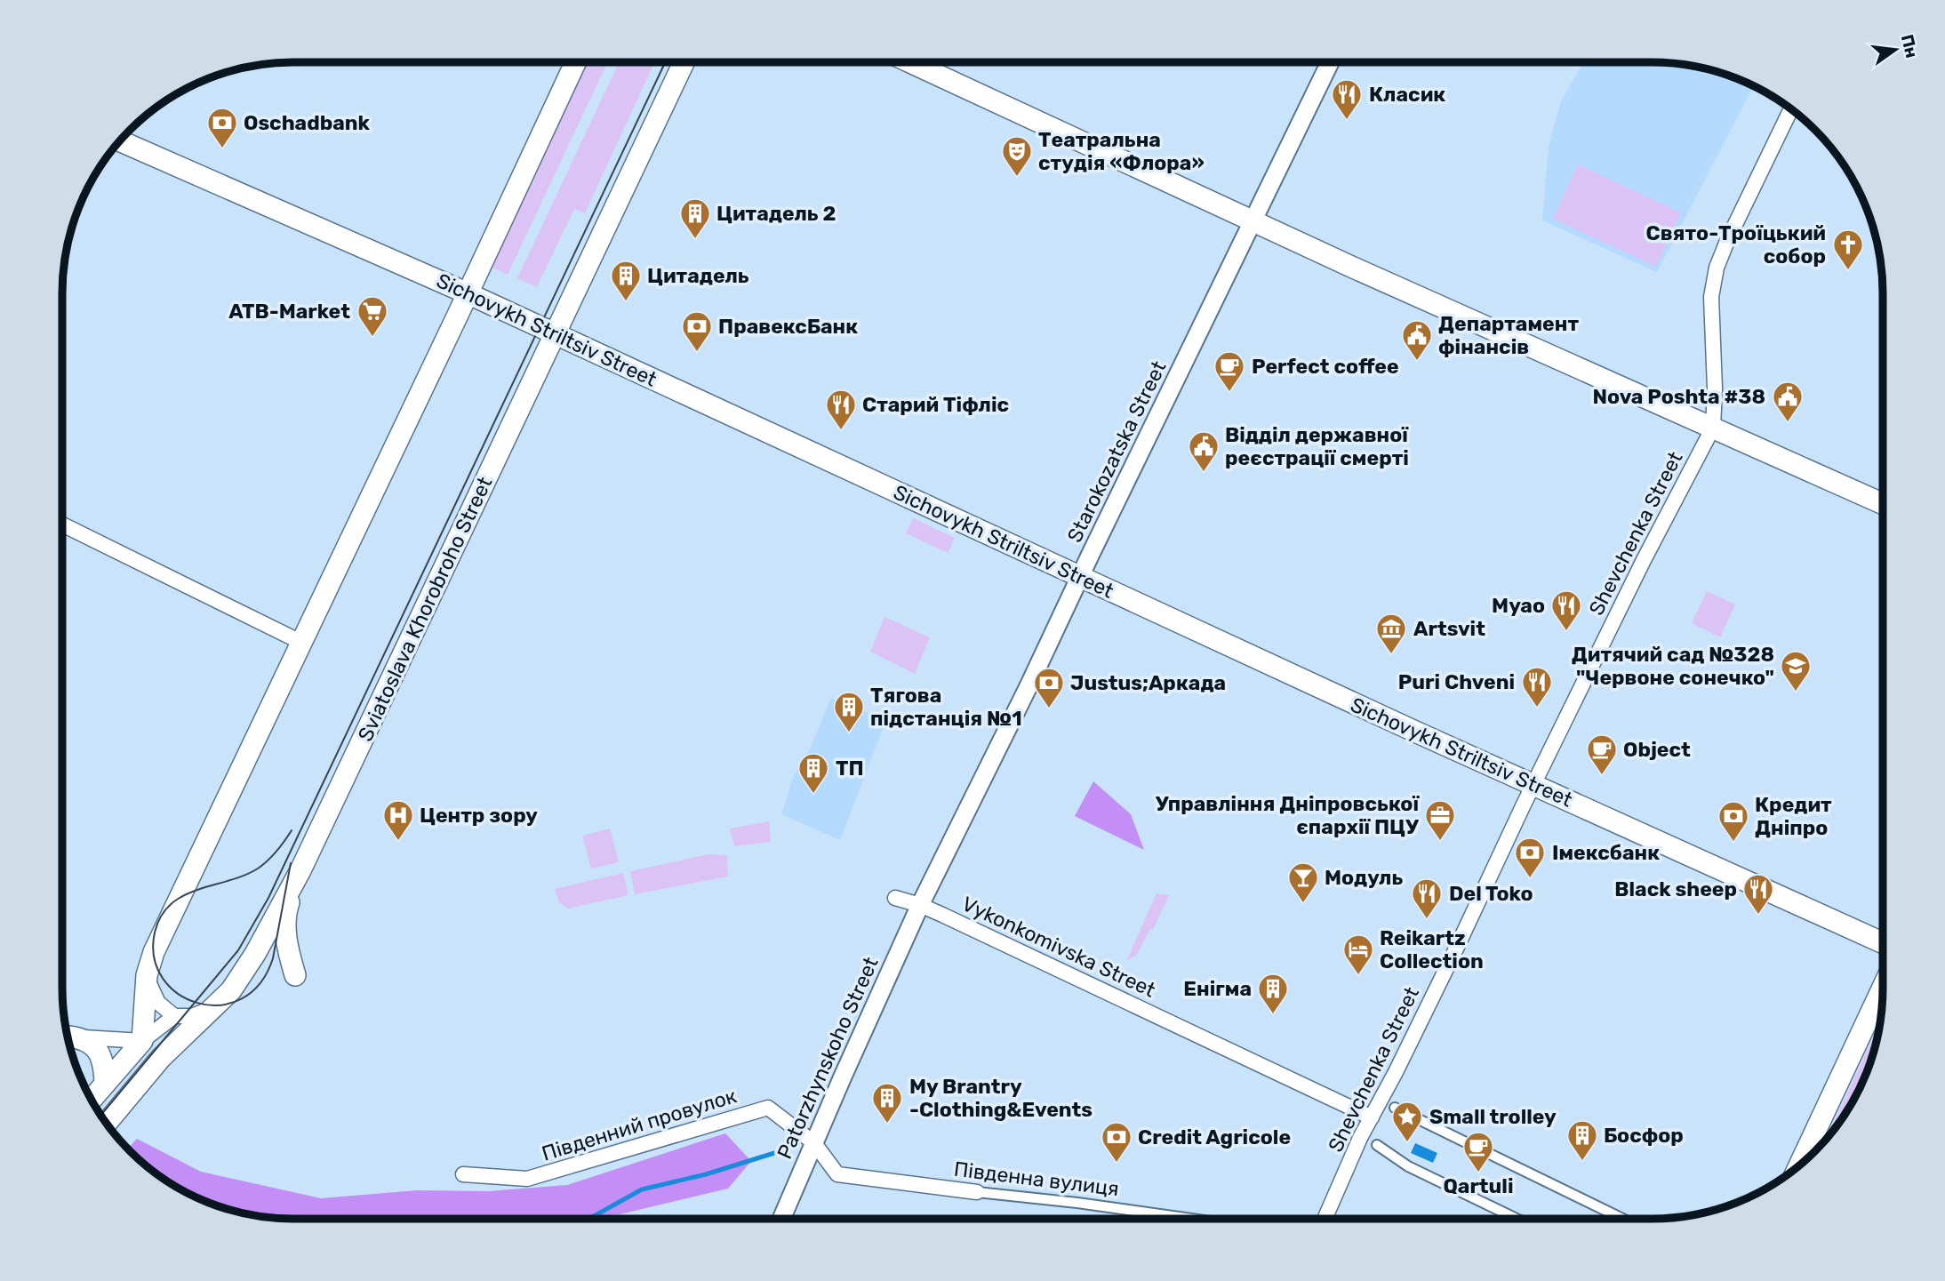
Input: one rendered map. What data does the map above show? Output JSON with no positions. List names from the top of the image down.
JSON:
{
  "streets": {
    "main road": ["Sichovykh Striltsiv Street", "Sviatoslava Khorobroho Street"],
    "street": [
      "Starokozatska Street",
      "Shevchenka Street",
      "Vykonkomivska Street",
      "Patorzhynskoho Street",
      "Південний провулок",
      "Південна вулиця"
    ]
  },
  "crossings": [
    ["Sichovykh Striltsiv Street", "Starokozatska Street"],
    ["Sichovykh Striltsiv Street", "Shevchenka Street"],
    ["Sichovykh Striltsiv Street", "Sviatoslava Khorobroho Street"],
    ["Starokozatska Street", "Vykonkomivska Street"],
    ["Starokozatska Street", "Patorzhynskoho Street"],
    ["Shevchenka Street", "Vykonkomivska Street"],
    ["Vykonkomivska Street", "Patorzhynskoho Street"],
    ["Patorzhynskoho Street", "Південний провулок"],
    ["Patorzhynskoho Street", "Південна вулиця"],
    ["Південний провулок", "Південна вулиця"]
  ],
  "places": {
    "restaurant": [
      "Класик",
      "Старий Тіфліс",
      "Myao",
      "Puri Chveni",
      "Black sheep",
      "Del Toko"
    ],
    "bank": [
      "Oschadbank",
      "ПравексБанк",
      "Justus;Аркада",
      "Кредит Дніпро",
      "Імексбанк",
      "Credit Agricole"
    ],
    "theatre": ["Театральна студія «Флора»"],
    "building": [
      "Цитадель 2",
      "Цитадель",
      "Тягова підстанція №1",
      "ТП",
      "Енігма",
      "My Brantry -Clothing&Events",
      "Босфор"
    ],
    "church": ["Свято-Троїцький собор"],
    "supermarket": ["ATB-Market"],
    "public building": ["Департамент фінансів", "Nova Poshta #38", "Відділ державної реєстрації смерті"],
    "cafe": ["Perfect coffee", "Object", "Qartuli"],
    "museum": ["Artsvit"],
    "school or university": ["Дитячий сад №328 \"Червоне сонечко\""],
    "hospital": ["Центр зору"],
    "office": ["Управління Дніпровської єпархії ПЦУ"],
    "bar": ["Модуль"],
    "hotel": ["Reikartz Collection"],
    "place": ["Small trolley"]
  },
  "north": "right"
}
